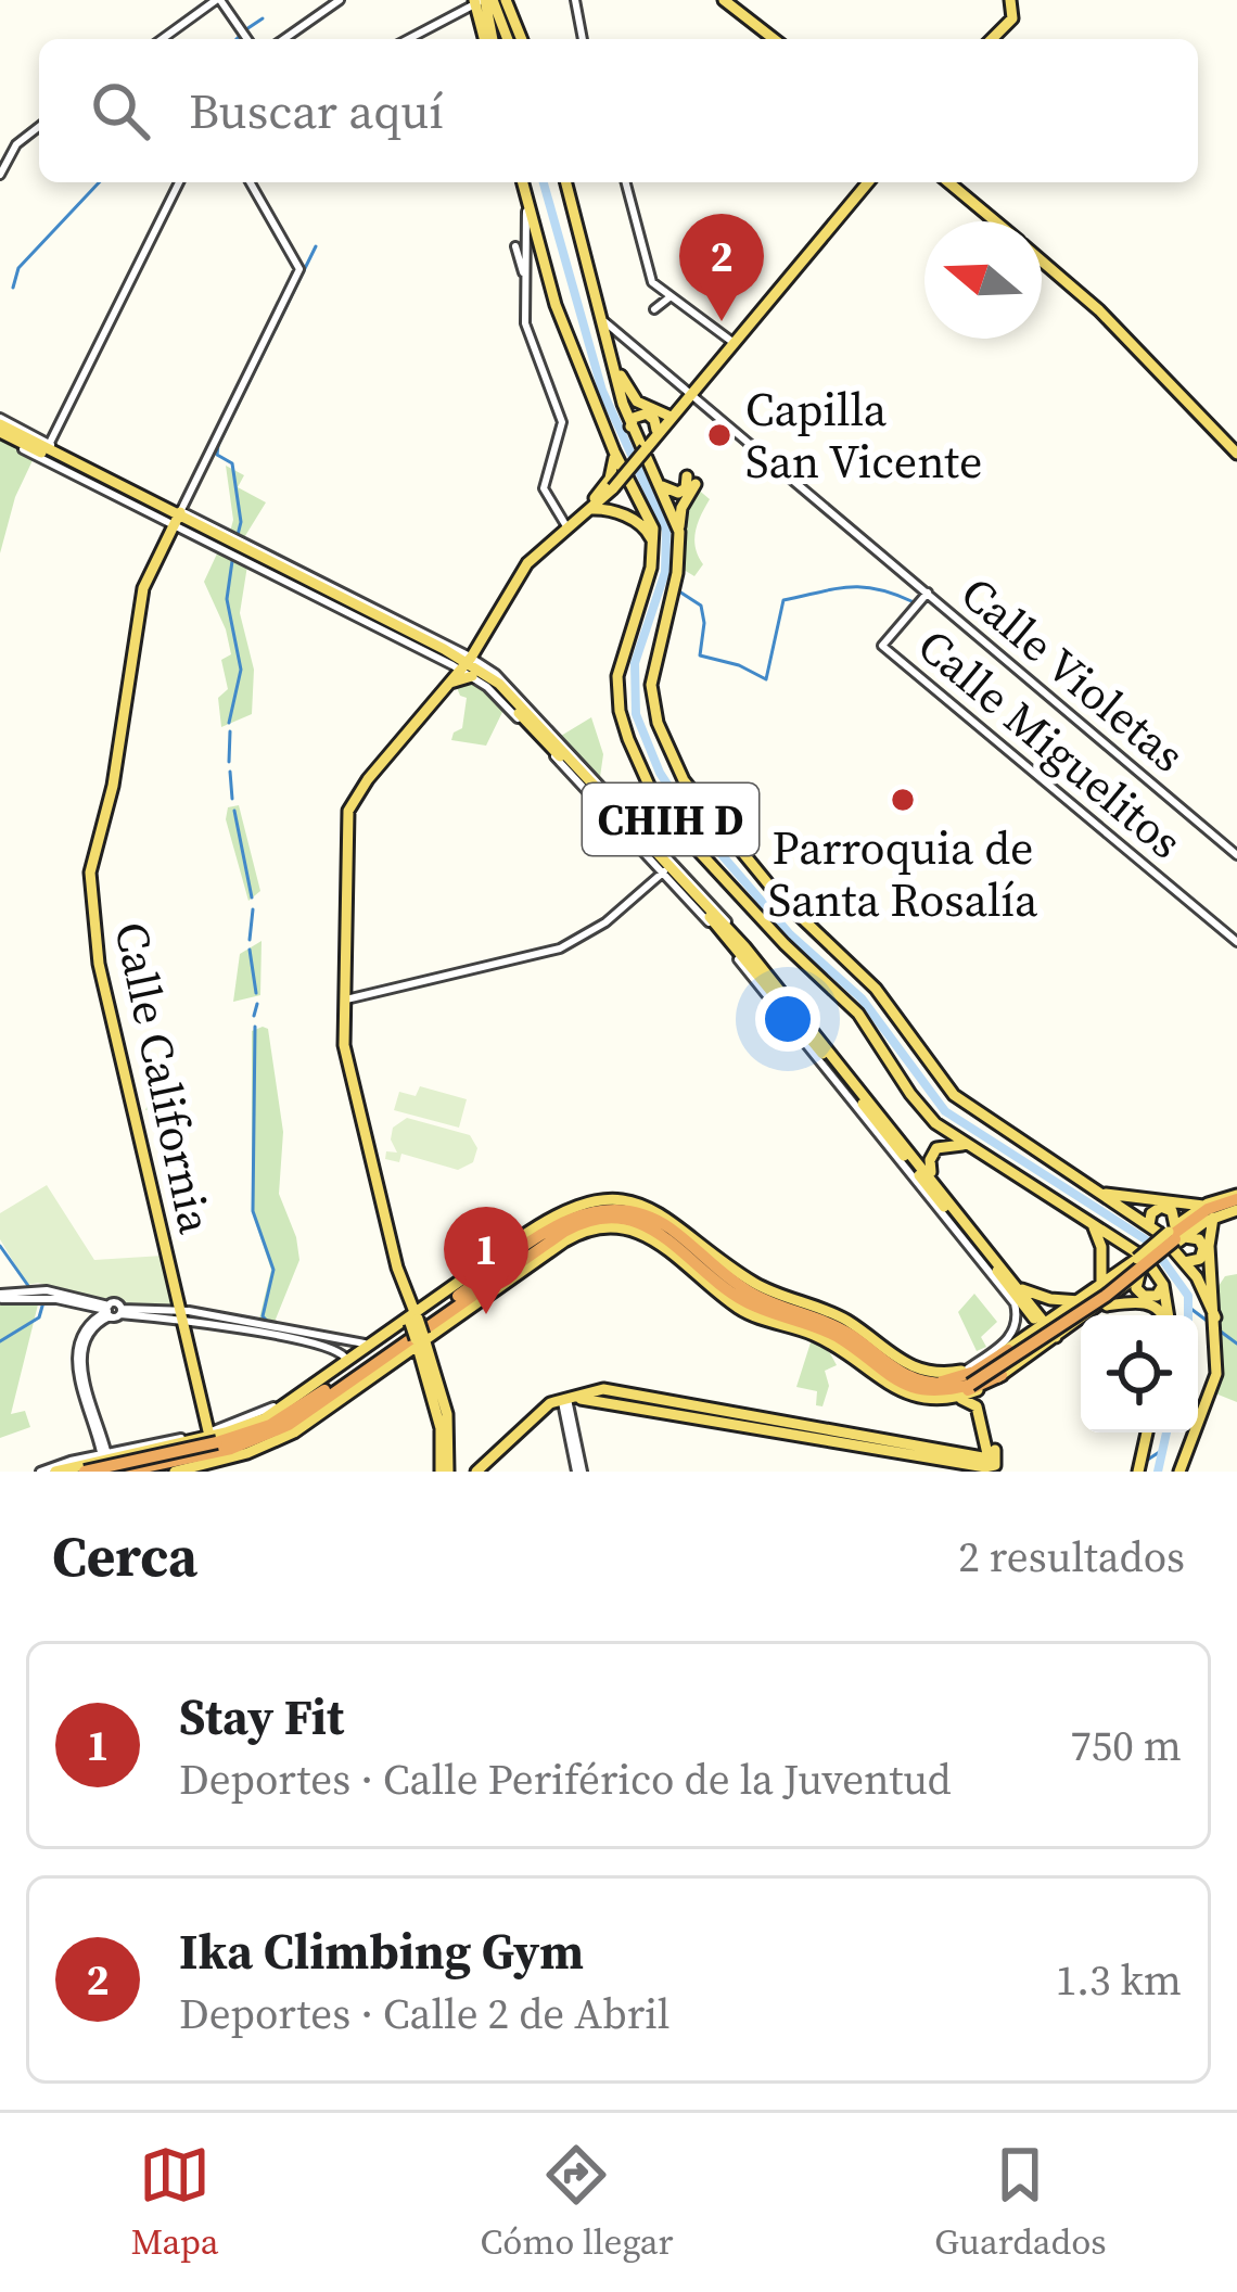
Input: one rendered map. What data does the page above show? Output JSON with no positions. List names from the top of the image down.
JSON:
{
  "streets": {
    "main road": ["CHIH D", "Calle California"],
    "street": ["Calle Violetas", "Calle Miguelitos"]
  },
  "crossings": [
    ["Calle Violetas", "Calle Miguelitos"]
  ],
  "places": ["Capilla San Vicente", "Parroquia de Santa Rosalía"],
  "north": "left",
  "page": {
    "search": "Buscar aquí",
    "pins": ["2", "1"],
    "heading": ["Cerca", "2 resultados"],
    "list": [
      {
        "mark": "1",
        "name": "Stay Fit",
        "note": "Deportes · Calle Periférico de la Juventud",
        "value": "750 m"
      },
      {
        "mark": "2",
        "name": "Ika Climbing Gym",
        "note": "Deportes · Calle 2 de Abril",
        "value": "1.3 km"
      }
    ],
    "nav": ["Mapa", "Cómo llegar", "Guardados"]
  }
}
